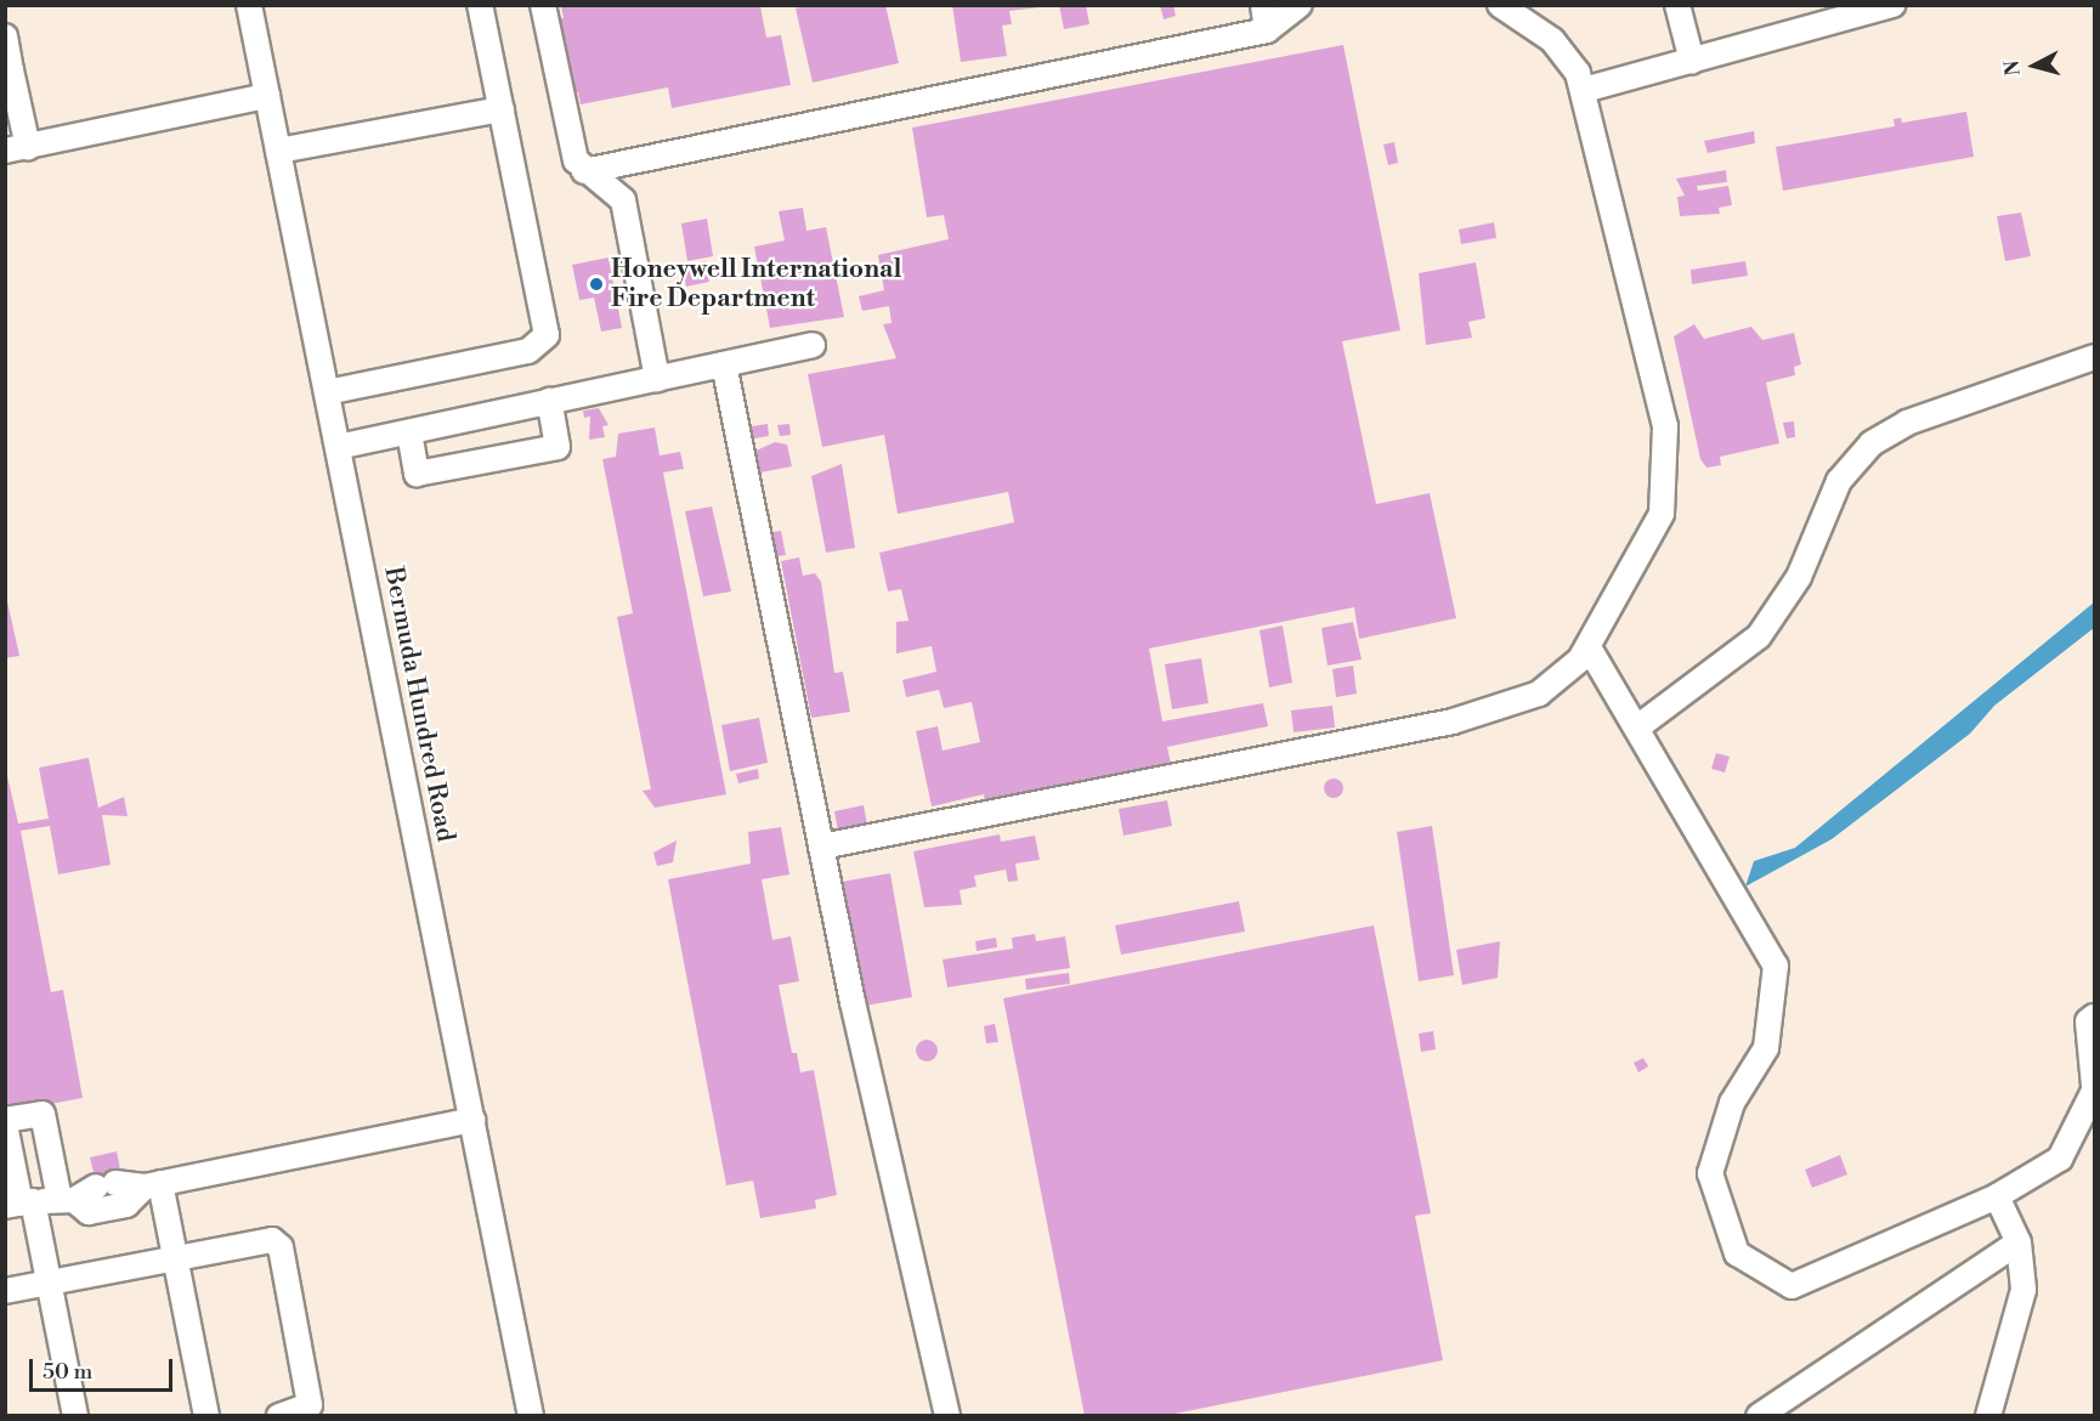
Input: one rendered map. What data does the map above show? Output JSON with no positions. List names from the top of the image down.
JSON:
{
  "streets": {
    "street": ["Bermuda Hundred Road"]
  },
  "places": ["Honeywell International Fire Department"],
  "scale_bar": "50 m",
  "north": "left"
}
